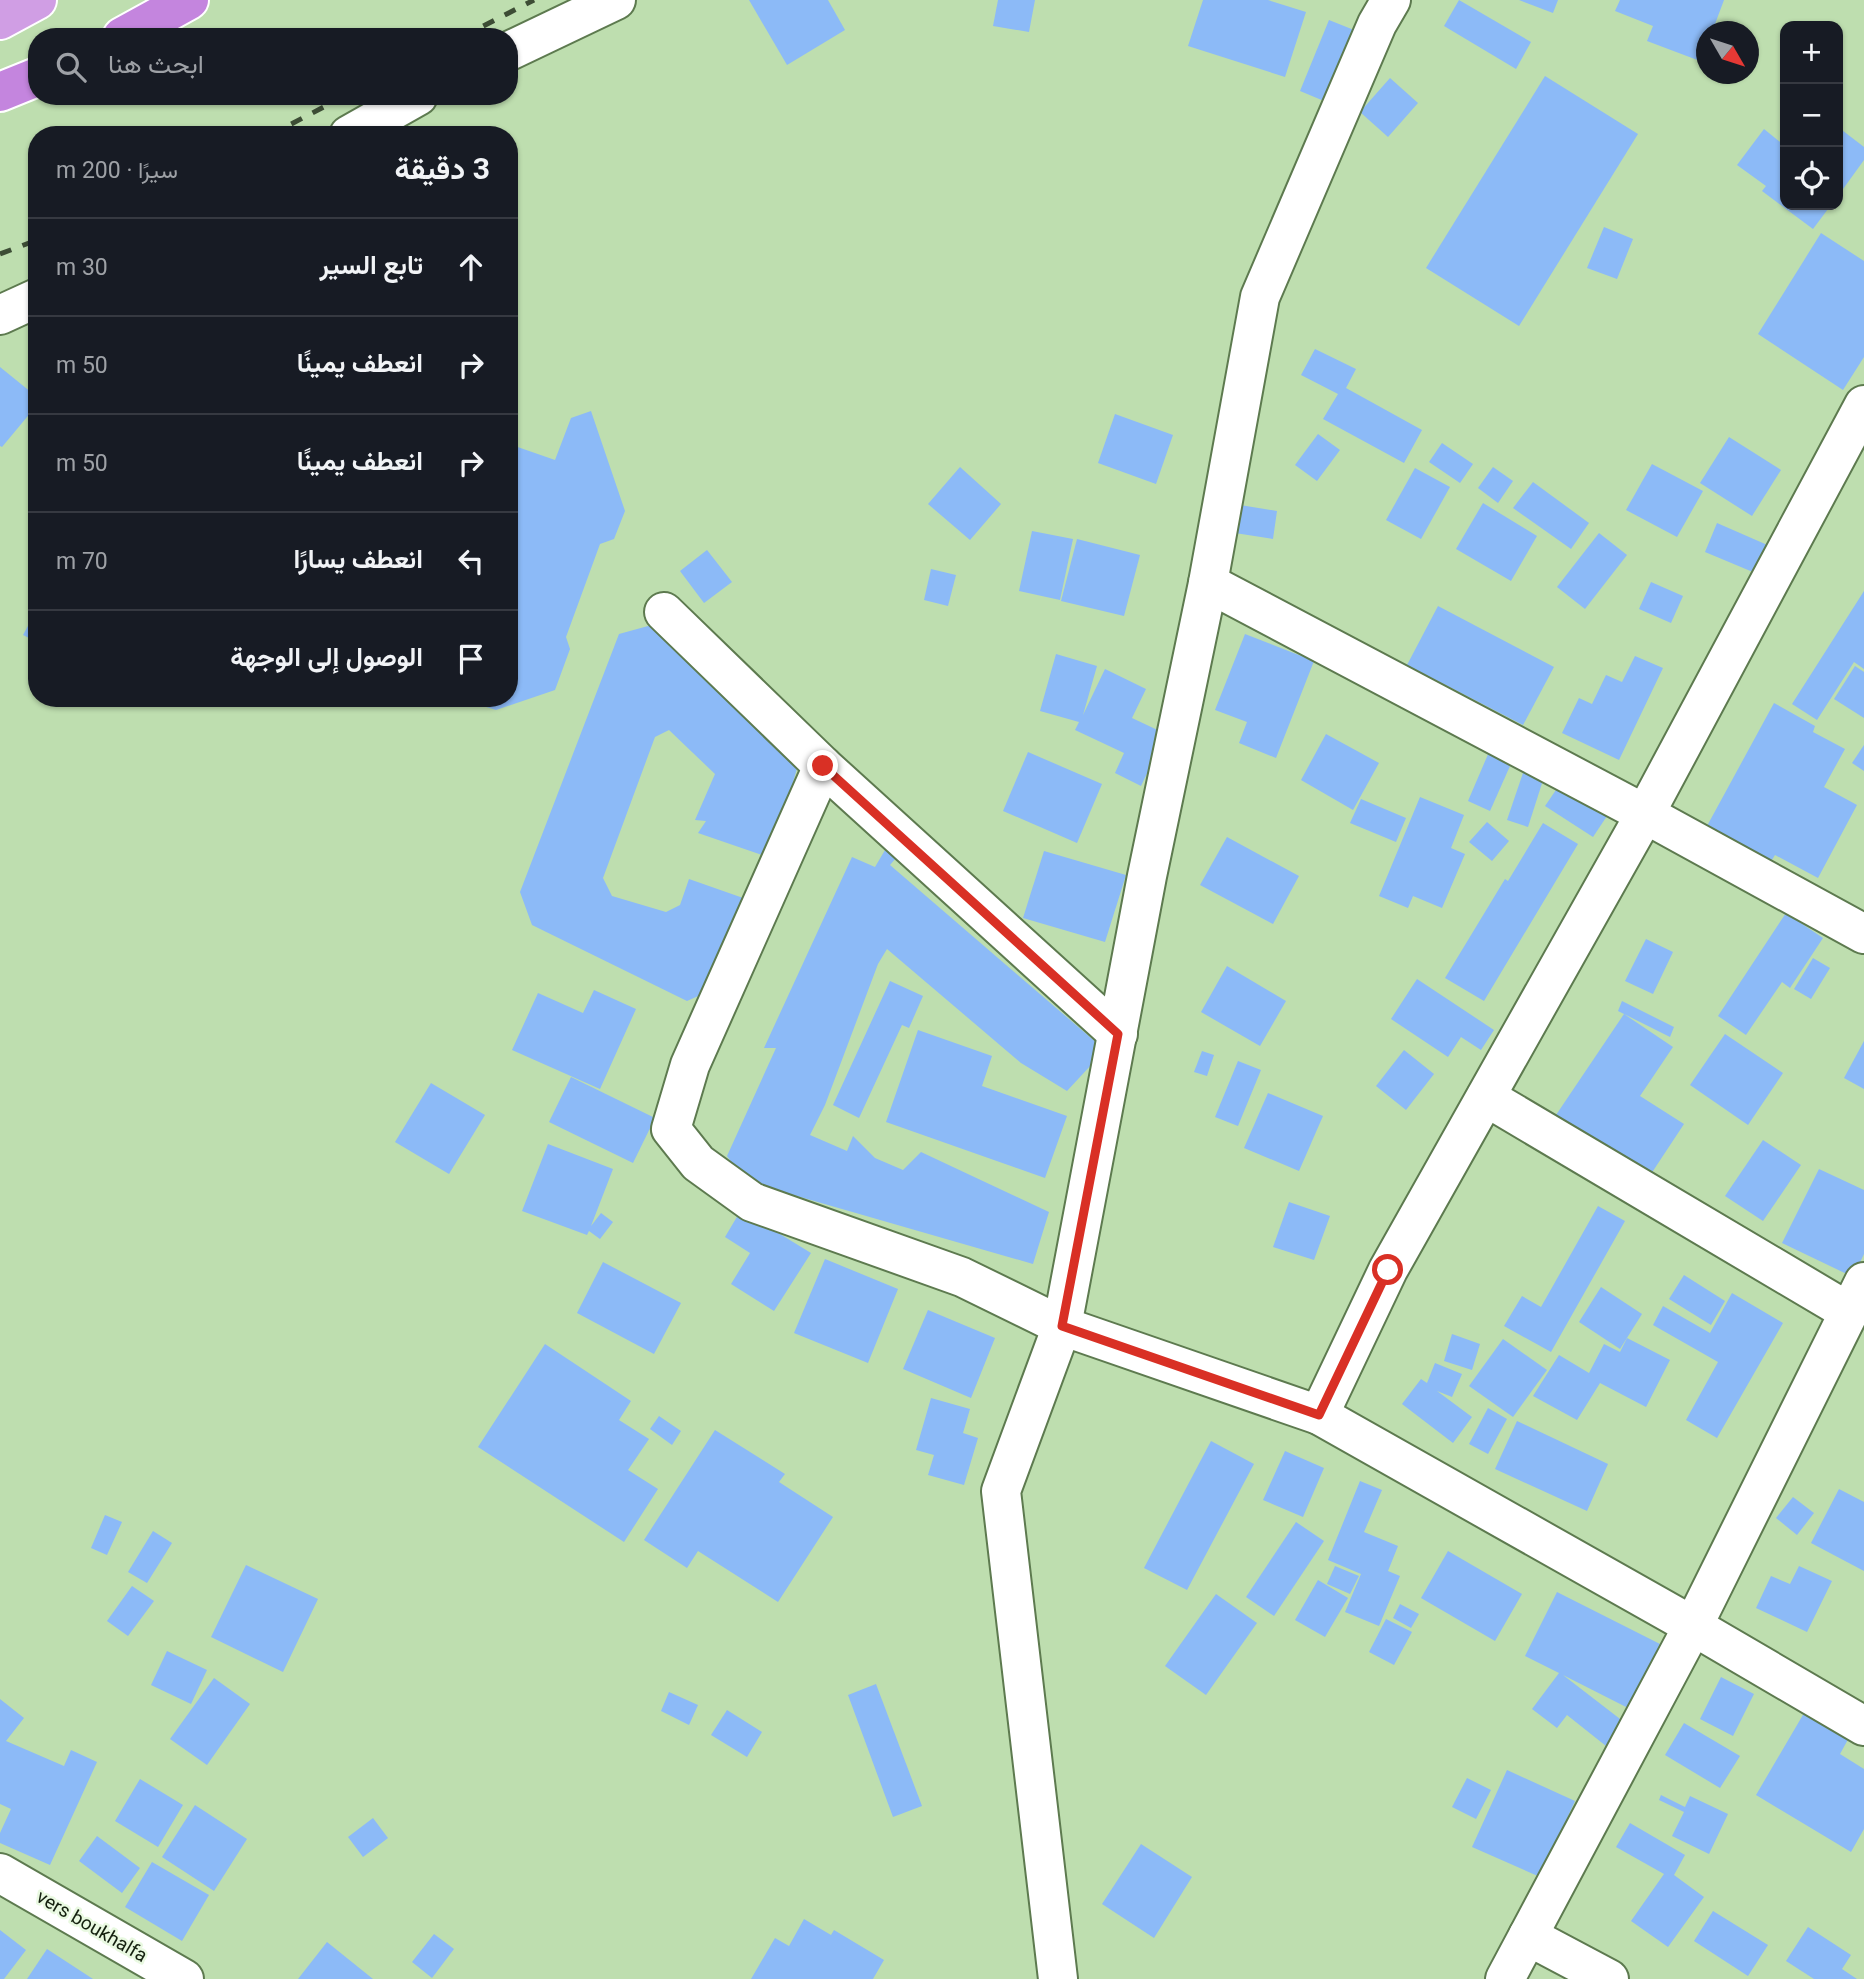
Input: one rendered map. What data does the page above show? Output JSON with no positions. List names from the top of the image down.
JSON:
{
  "streets": {
    "street": ["vers boukhalfa"]
  },
  "north": "bottom right",
  "page": {
    "map_buttons": ["+", "−"],
    "search": "ابحث هنا",
    "heading": ["3 دقيقة", "سيرًا · 200 m"],
    "list": [
      ["تابع السير", "30 m"],
      ["انعطف يمينًا", "50 m"],
      ["انعطف يمينًا", "50 m"],
      ["انعطف يسارًا", "70 m"],
      "الوصول إلى الوجهة"
    ]
  }
}
